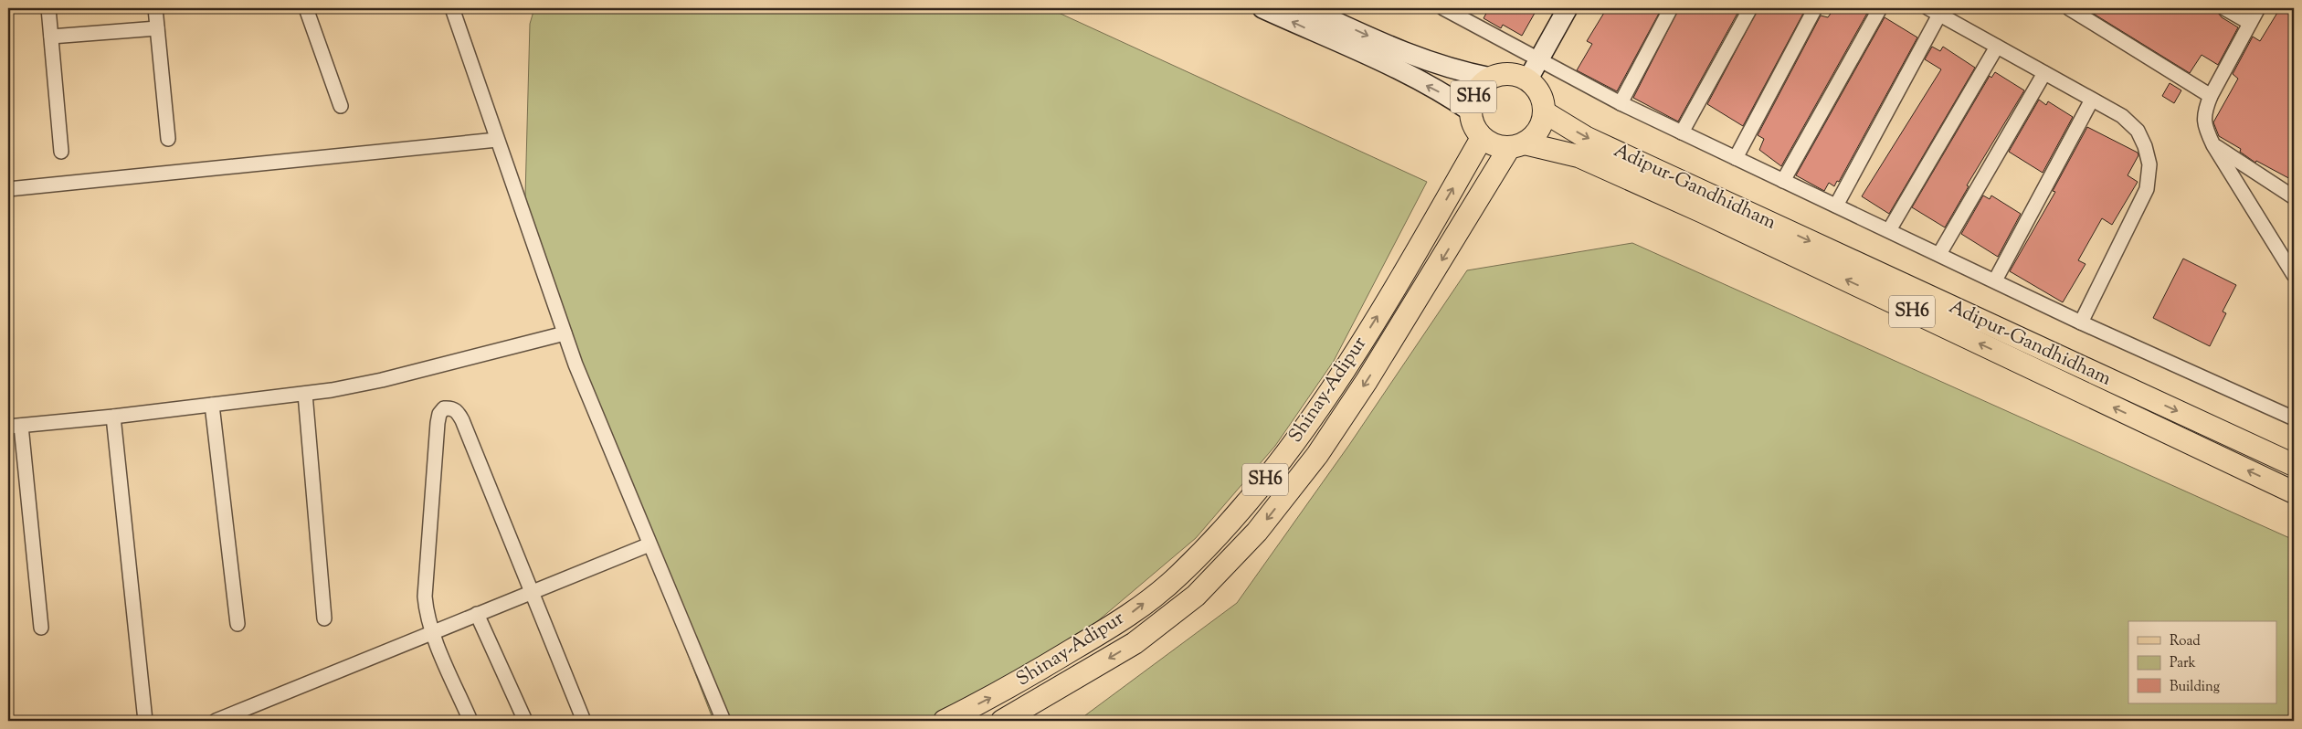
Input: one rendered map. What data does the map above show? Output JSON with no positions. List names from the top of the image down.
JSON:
{
  "streets": {
    "main road": ["SH6", "Adipur-Gandhidham", "Shinay-Adipur"]
  },
  "crossings": [
    ["SH6", "Adipur-Gandhidham"],
    ["SH6", "Shinay-Adipur"],
    ["Adipur-Gandhidham", "Shinay-Adipur"]
  ],
  "legend": ["Road", "Park", "Building"]
}
